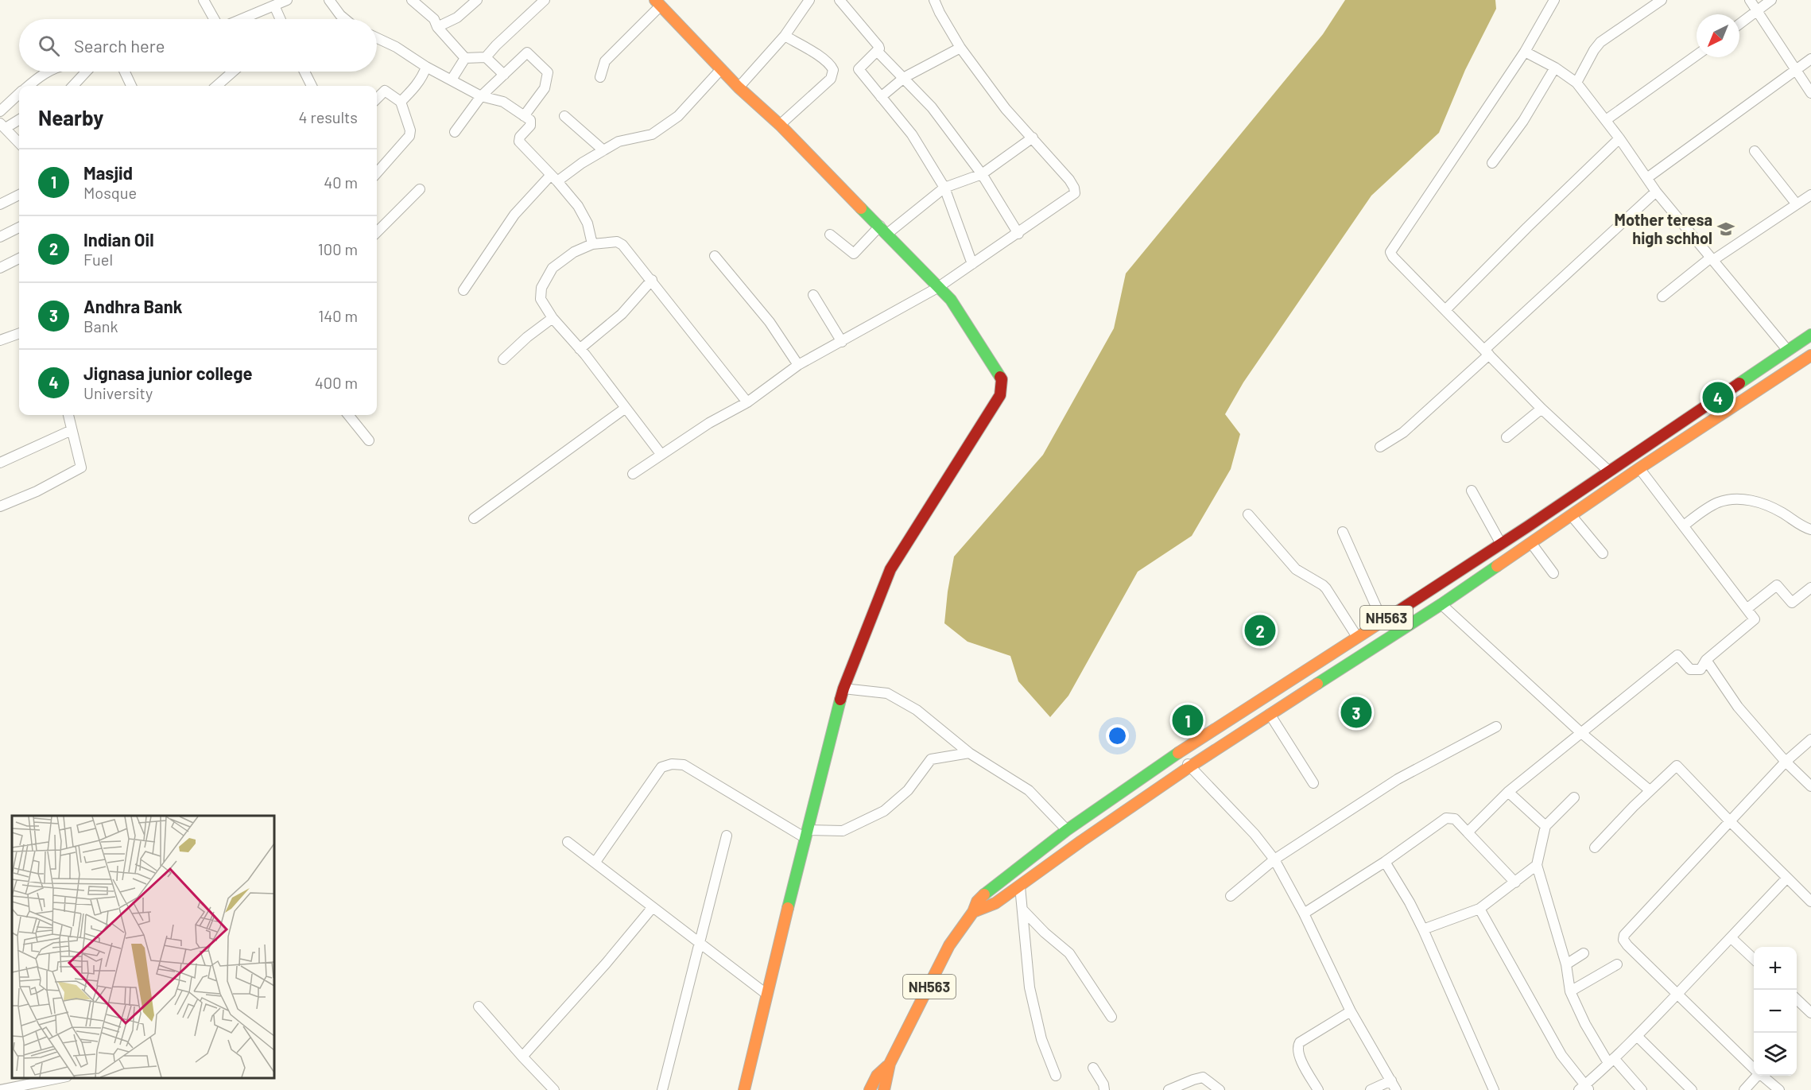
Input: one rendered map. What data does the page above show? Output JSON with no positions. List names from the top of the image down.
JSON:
{
  "streets": {
    "main road": ["NH563"]
  },
  "places": {
    "school or university": ["Mother teresa high schhol"]
  },
  "north": "bottom left",
  "page": {
    "search": "Search here",
    "heading": ["Nearby", "4 results"],
    "list": [
      {
        "mark": "1",
        "name": "Masjid",
        "note": "Mosque",
        "value": "40 m"
      },
      {
        "mark": "2",
        "name": "Indian Oil",
        "note": "Fuel",
        "value": "100 m"
      },
      {
        "mark": "3",
        "name": "Andhra Bank",
        "note": "Bank",
        "value": "140 m"
      },
      {
        "mark": "4",
        "name": "Jignasa junior college",
        "note": "University",
        "value": "400 m"
      }
    ],
    "pins": [
      "4",
      "2",
      "3",
      "1"
    ],
    "map_buttons": ["+", "−"]
  }
}
